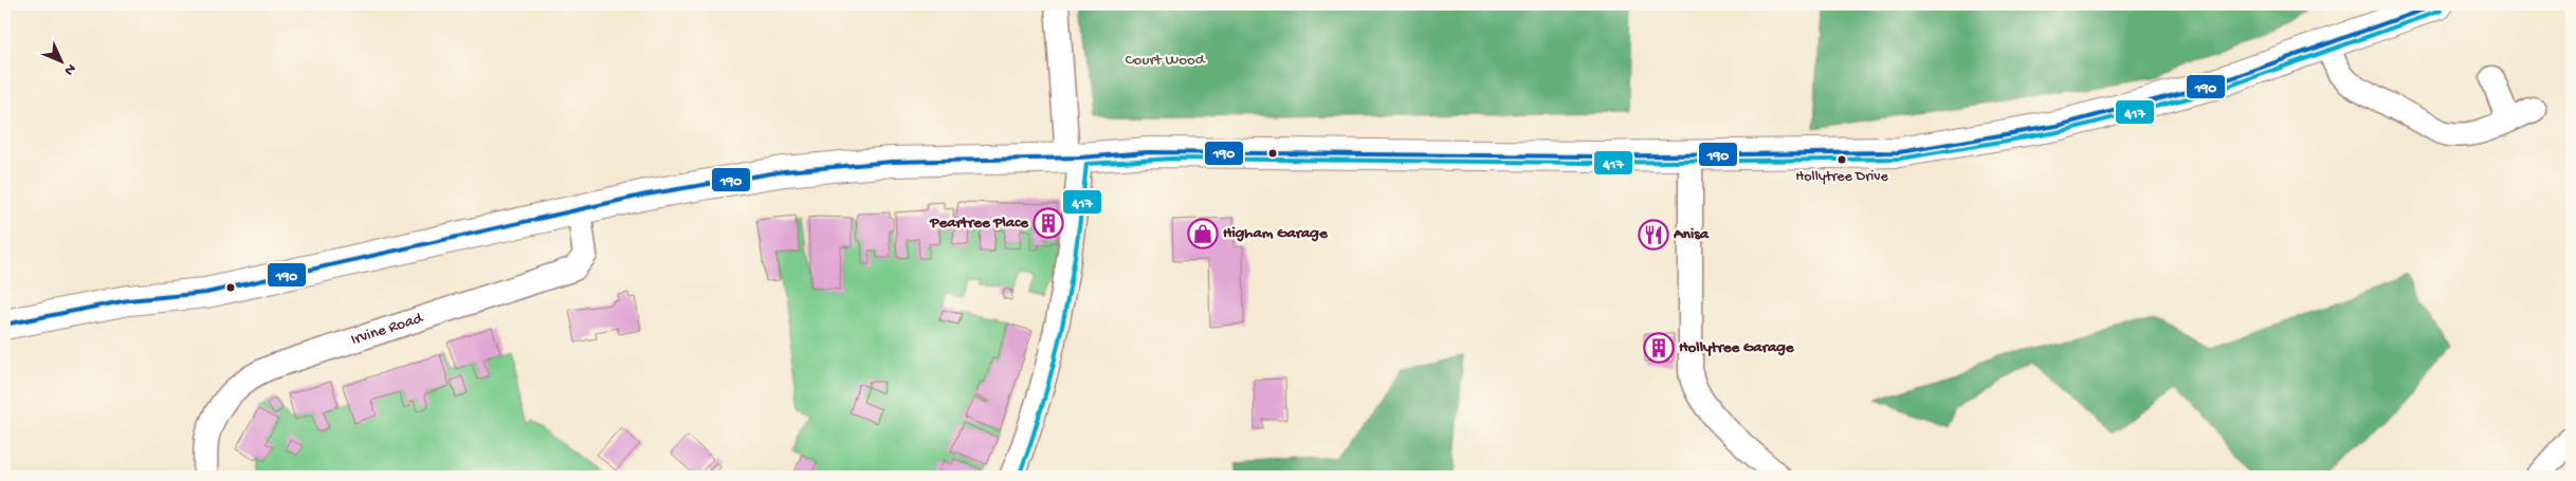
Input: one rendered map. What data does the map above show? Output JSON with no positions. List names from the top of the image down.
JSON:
{
  "streets": {
    "street": ["Irvine Road"]
  },
  "parks": ["Court Wood"],
  "places": {
    "other": ["Hollytree Drive"],
    "building": ["Peartree Place", "Hollytree Garage"],
    "shop": ["Higham Garage"],
    "restaurant": ["Anisa"]
  },
  "lines": ["transit line 190", "transit line 417"],
  "north": "bottom right"
}
